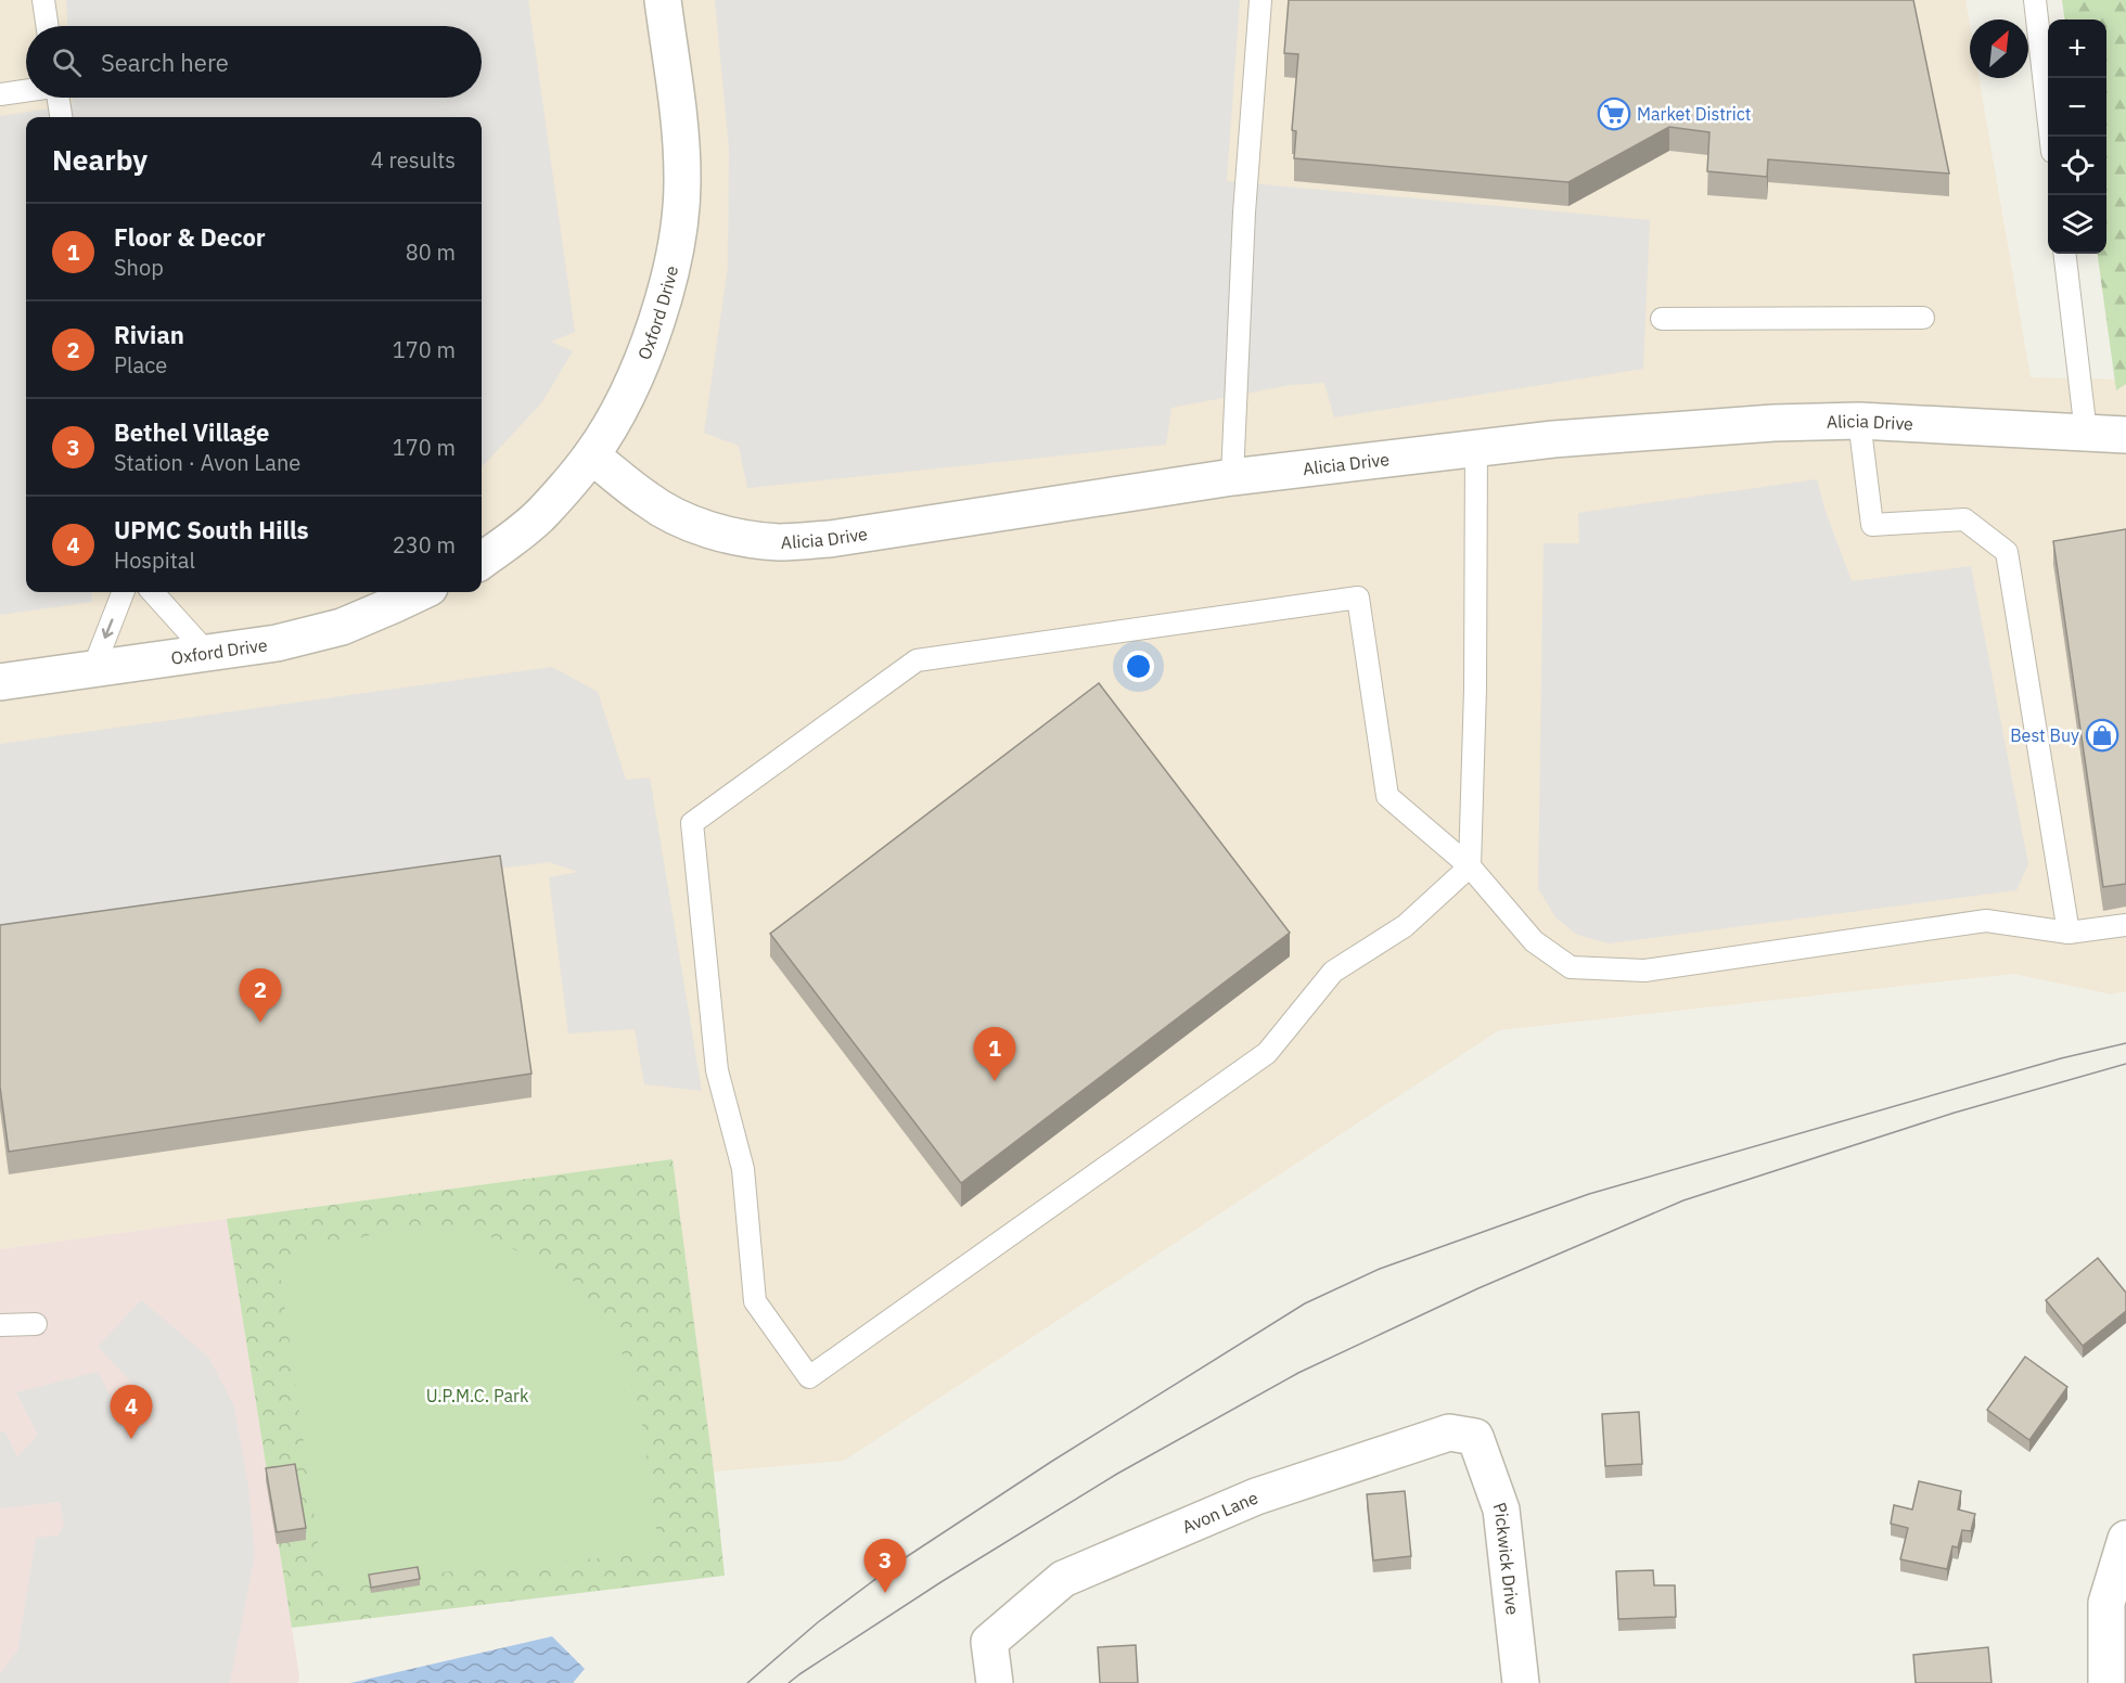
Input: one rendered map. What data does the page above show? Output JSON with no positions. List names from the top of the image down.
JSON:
{
  "streets": {
    "street": [
      "Oxford Drive",
      "Alicia Drive",
      "Avon Lane",
      "Pickwick Drive"
    ]
  },
  "crossings": [
    ["Oxford Drive", "Alicia Drive"],
    ["Avon Lane", "Pickwick Drive"]
  ],
  "parks": ["U.P.M.C. Park"],
  "places": {
    "supermarket": ["Market District"],
    "shop": ["Best Buy"]
  },
  "north": "top right",
  "page": {
    "map_buttons": ["+", "−"],
    "search": "Search here",
    "heading": ["Nearby", "4 results"],
    "list": [
      {
        "mark": "1",
        "name": "Floor & Decor",
        "note": "Shop",
        "value": "80 m"
      },
      {
        "mark": "2",
        "name": "Rivian",
        "note": "Place",
        "value": "170 m"
      },
      {
        "mark": "3",
        "name": "Bethel Village",
        "note": "Station · Avon Lane",
        "value": "170 m"
      },
      {
        "mark": "4",
        "name": "UPMC South Hills",
        "note": "Hospital",
        "value": "230 m"
      }
    ],
    "pins": [
      "2",
      "1",
      "4",
      "3"
    ]
  }
}
